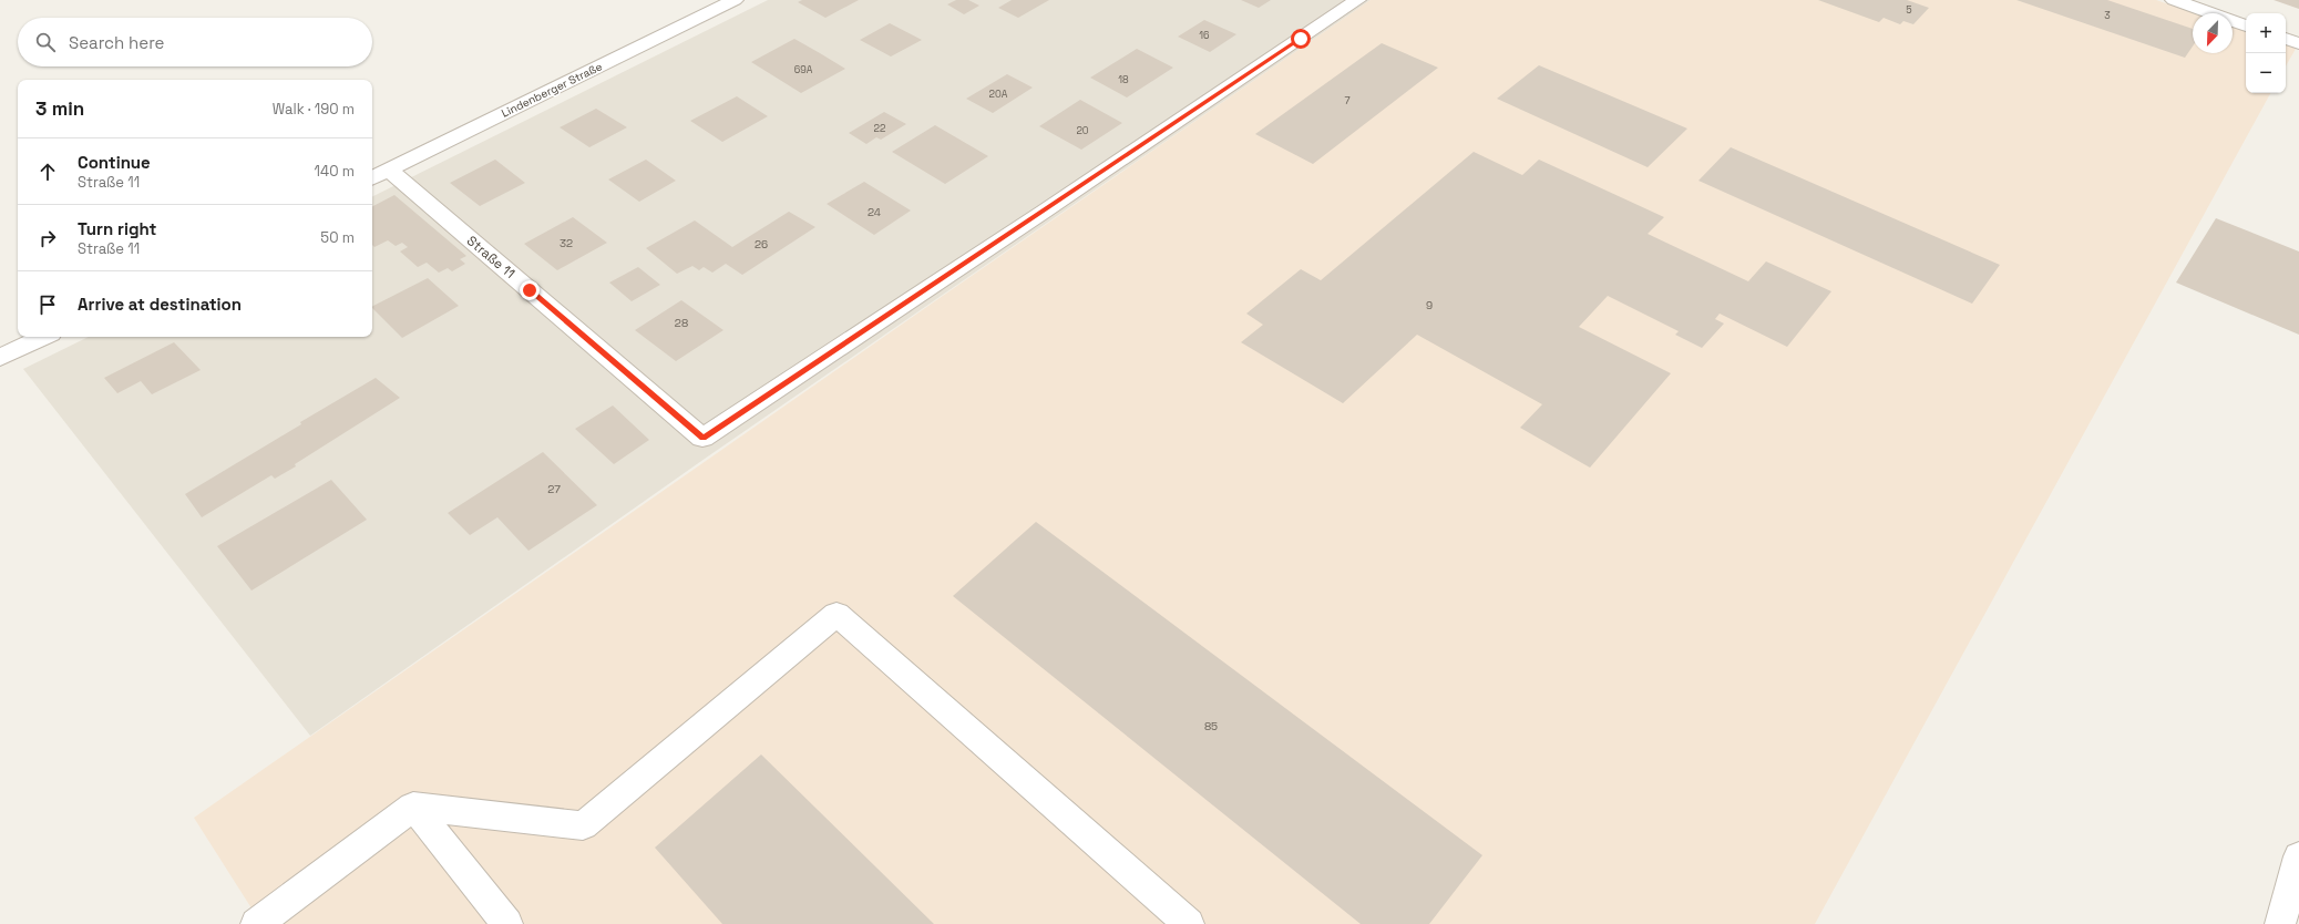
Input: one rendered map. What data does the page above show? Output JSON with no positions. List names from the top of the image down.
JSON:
{
  "streets": {
    "street": ["Lindenberger Straße", "Straße 11"]
  },
  "crossings": [
    ["Lindenberger Straße", "Straße 11"]
  ],
  "house_numbers": [
    "5",
    "3",
    "16",
    "69A",
    "18",
    "20A",
    "7",
    "22",
    "20",
    "24",
    "32",
    "26",
    "9",
    "28",
    "27",
    "85"
  ],
  "north": "bottom left",
  "page": {
    "map_buttons": ["+", "−"],
    "search": "Search here",
    "heading": ["3 min", "Walk · 190 m"],
    "list": [
      ["Continue", "Straße 11", "140 m"],
      ["Turn right", "Straße 11", "50 m"],
      "Arrive at destination"
    ]
  }
}
